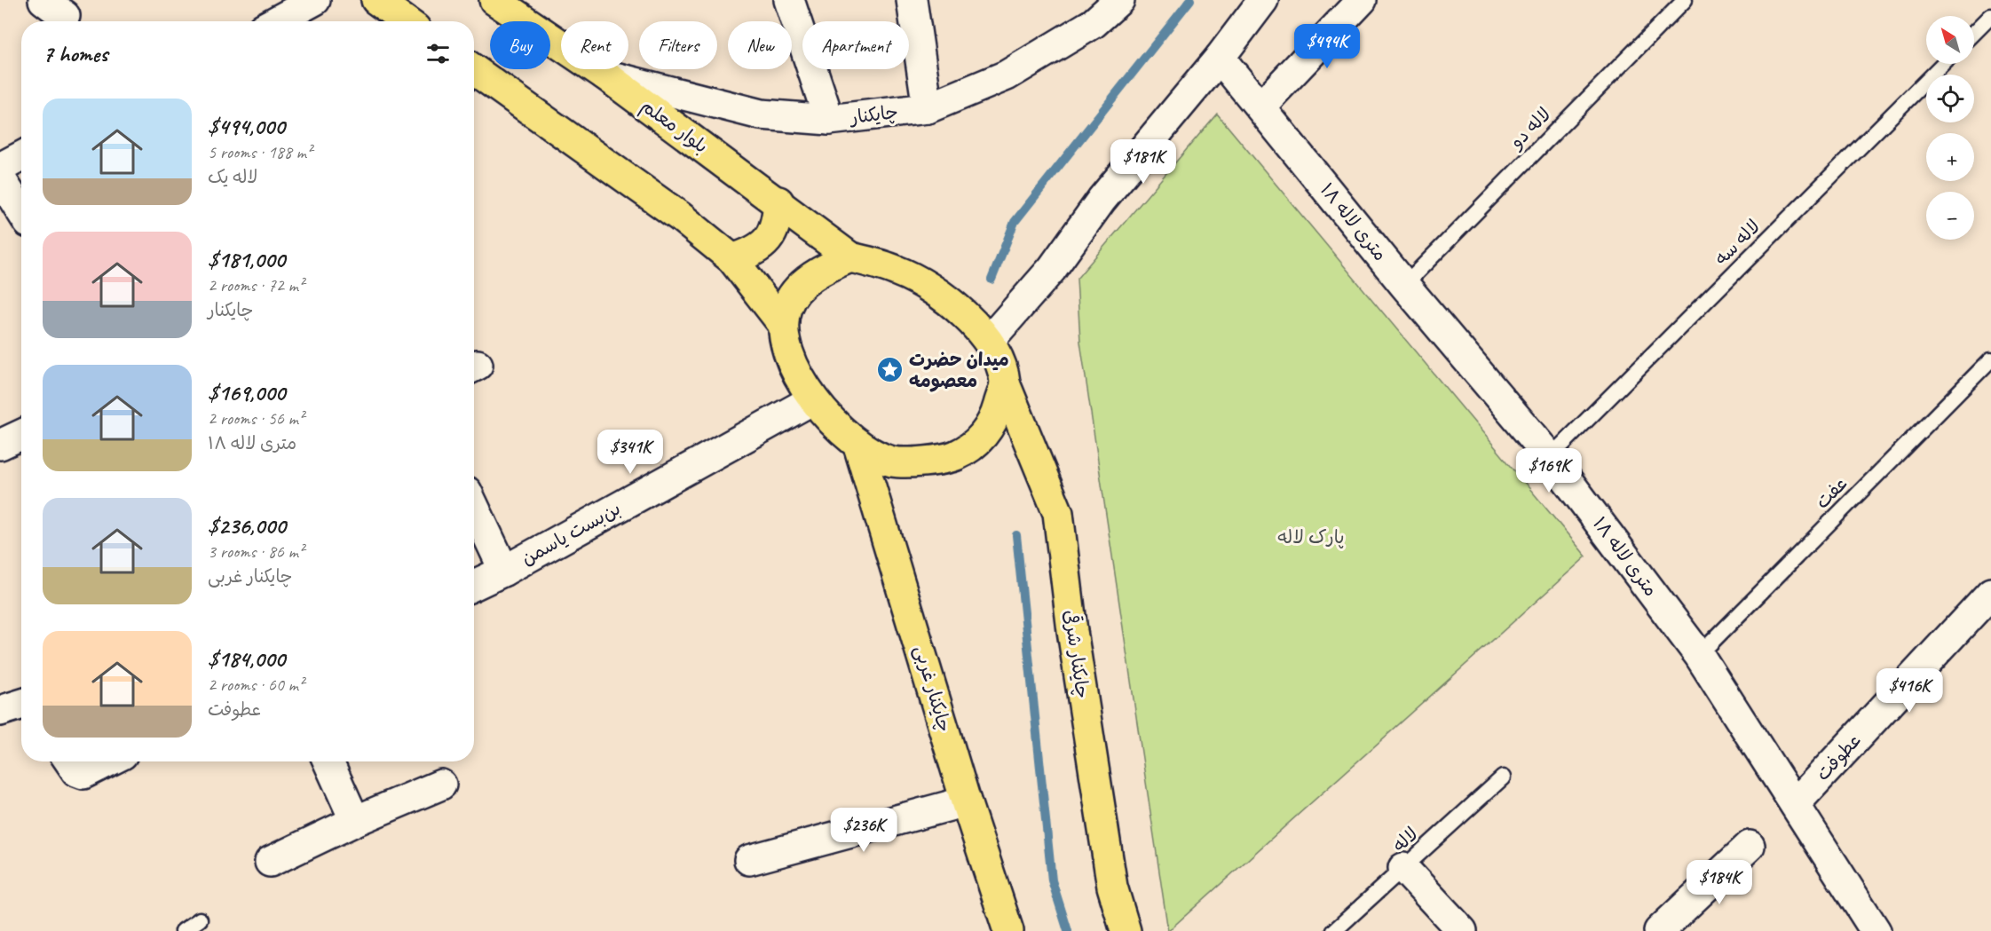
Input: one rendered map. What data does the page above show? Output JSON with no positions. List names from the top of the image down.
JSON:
{
  "streets": {
    "main road": ["بلوار معلم", "چایکنار شرقی", "چایکنار غربی"],
    "street": [
      "چایکنار",
      "۱۸ متری لاله",
      "بن‌بست یاسمن",
      "عطوفت"
    ],
    "lane": [
      "لاله دو",
      "لاله سه",
      "عفت",
      "لاله"
    ]
  },
  "crossings": [
    ["چایکنار", "بلوار معلم"],
    ["لاله دو", "۱۸ متری لاله"],
    ["۱۸ متری لاله", "لاله سه"],
    ["۱۸ متری لاله", "عفت"],
    ["۱۸ متری لاله", "عطوفت"]
  ],
  "parks": ["پارک لاله"],
  "places": {
    "place": ["میدان حضرت معصومه"]
  },
  "north": "top left",
  "page": {
    "map_buttons": ["+", "−"],
    "chip": [
      "Buy",
      "Rent",
      "Filters",
      "New",
      "Apartment"
    ],
    "heading": "7 homes",
    "price": [
      "$494K",
      "$181K",
      "$341K",
      "$169K",
      "$416K",
      "$236K",
      "$184K"
    ],
    "list": [
      {
        "name": "$494,000",
        "note": "5 rooms · 188 m² · لاله یک"
      },
      {
        "name": "$181,000",
        "note": "2 rooms · 72 m² · چایکنار"
      },
      {
        "name": "$169,000",
        "note": "2 rooms · 56 m² · ۱۸ متری لاله"
      },
      {
        "name": "$236,000",
        "note": "3 rooms · 86 m² · چایکنار غربی"
      },
      {
        "name": "$184,000",
        "note": "2 rooms · 60 m² · عطوفت"
      }
    ]
  }
}
